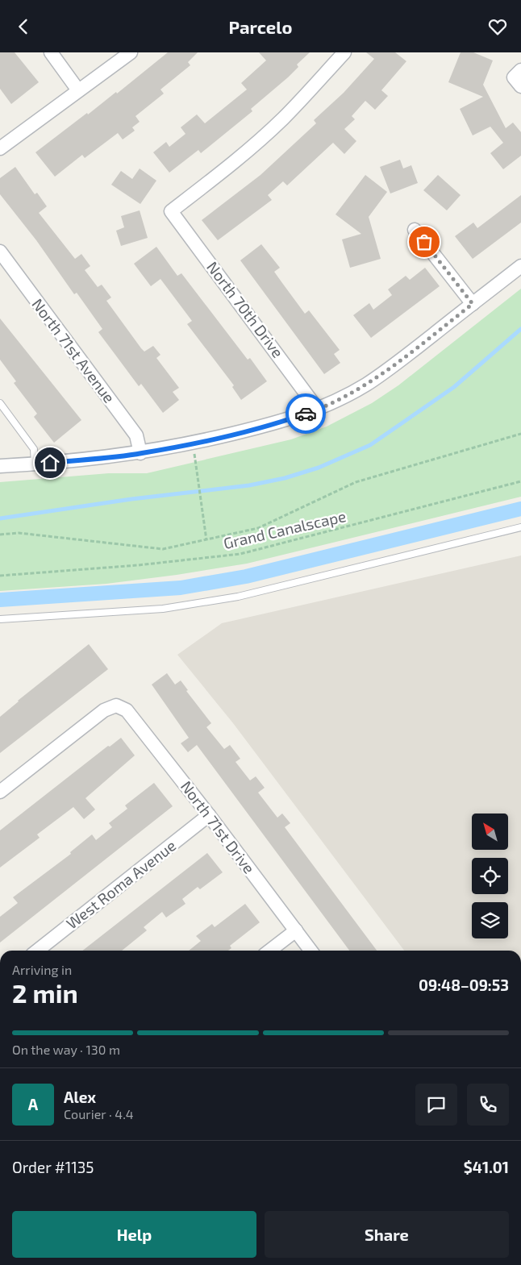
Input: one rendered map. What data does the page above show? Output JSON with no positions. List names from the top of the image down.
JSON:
{
  "streets": {
    "street": [
      "North 70th Drive",
      "North 71st Avenue",
      "North 71st Drive",
      "West Roma Avenue"
    ],
    "path": ["Grand Canalscape"]
  },
  "crossings": [
    ["North 71st Drive", "West Roma Avenue"]
  ],
  "north": "top left",
  "page": {
    "header": "Parcelo",
    "heading": ["2 min", "Arriving in", "09:48–09:53"],
    "panel": [
      "Alex",
      "Courier · 4.4",
      "Order #1135",
      "$41.01"
    ],
    "bar": "On the way · 130 m",
    "round": "A",
    "buttons": ["Help", "Share"]
  }
}
